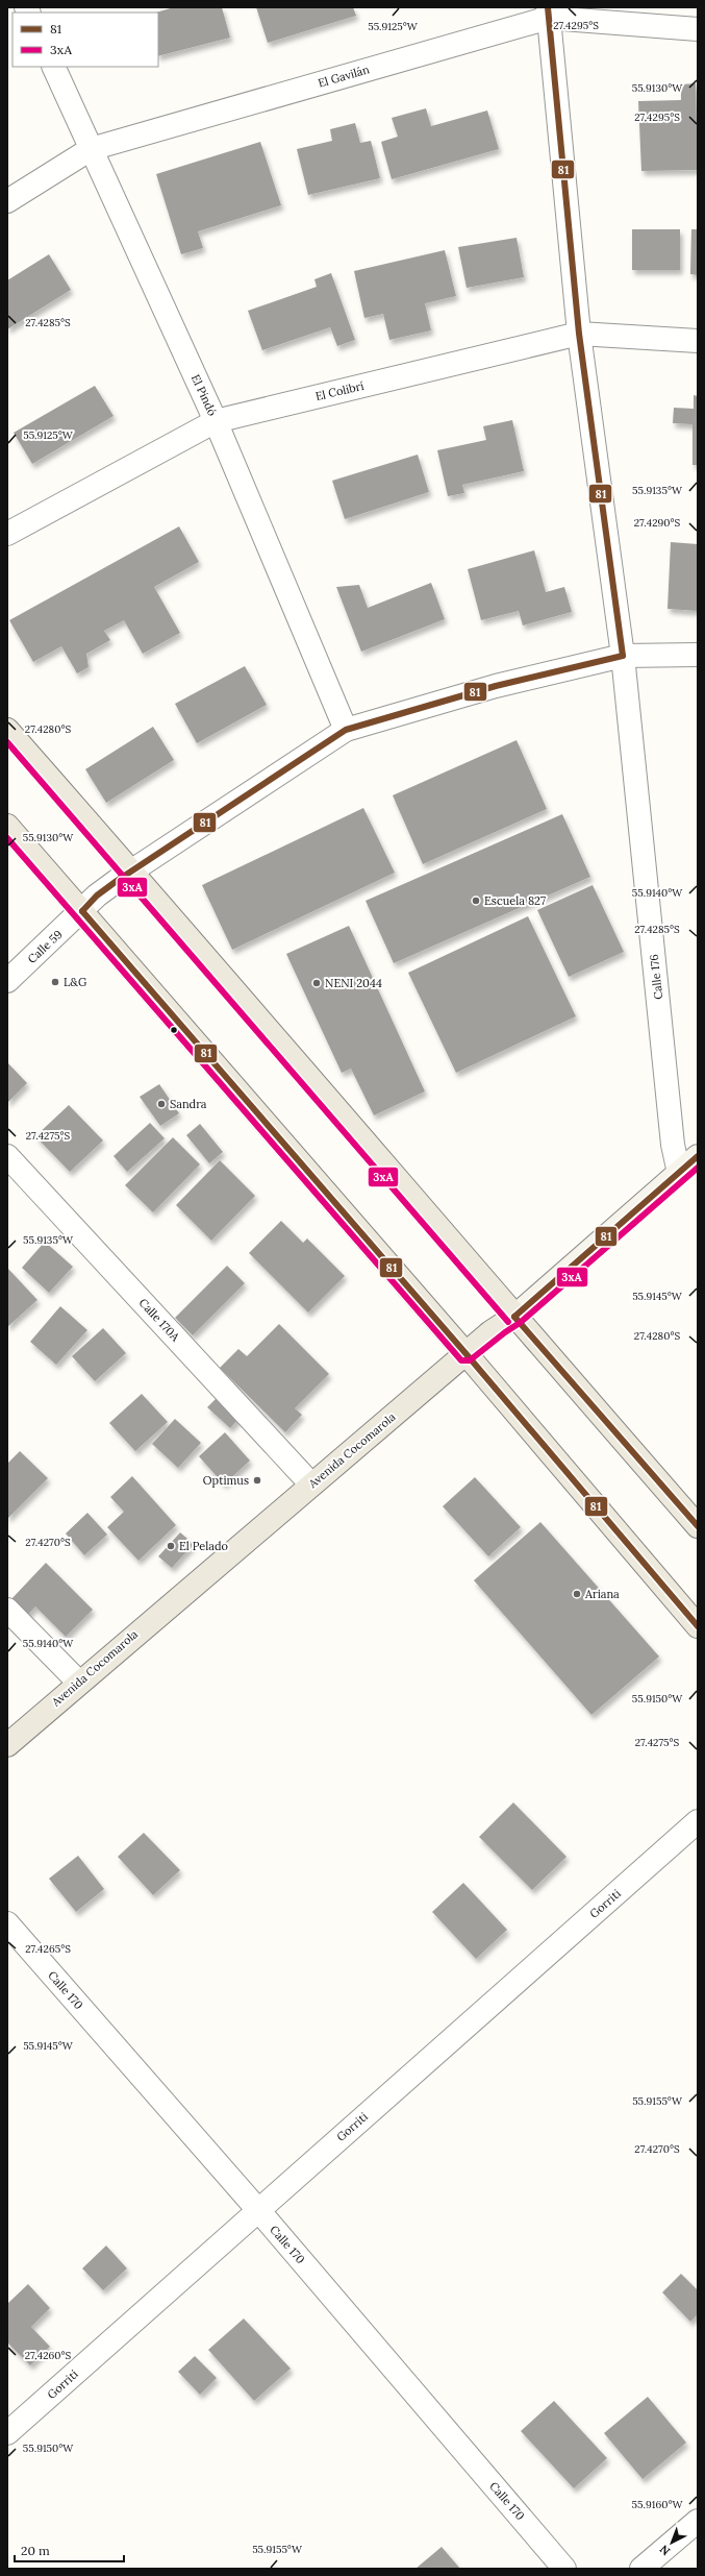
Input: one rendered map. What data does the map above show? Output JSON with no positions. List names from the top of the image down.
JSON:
{
  "streets": {
    "main road": ["Avenida Cocomarola"],
    "street": [
      "El Gavilán",
      "El Colibrí",
      "El Pindó",
      "Calle 59",
      "Calle 176",
      "Calle 170A",
      "Gorriti",
      "Calle 170"
    ]
  },
  "crossings": [
    ["El Gavilán", "El Pindó"],
    ["El Gavilán", "Calle 176"],
    ["El Colibrí", "El Pindó"],
    ["El Colibrí", "Calle 176"],
    ["El Pindó", "Calle 59"],
    ["Calle 59", "Calle 176"],
    ["Calle 176", "Avenida Cocomarola"],
    ["Calle 170A", "Avenida Cocomarola"],
    ["Gorriti", "Calle 170"]
  ],
  "places": [
    "Escuela 827",
    "L&G",
    "NENI 2044",
    "Sandra",
    "Optimus",
    "El Pelado",
    "Ariana"
  ],
  "lines": ["transit line 81", "transit line 3xA"],
  "legend": ["81", "3xA"],
  "scale_bar": "20 m",
  "north": "bottom left",
  "coordinates": [
    "27.4295°S",
    "55.9125°W",
    "55.9130°W",
    "27.4285°S",
    "55.9135°W",
    "27.4290°S",
    "27.4280°S",
    "55.9140°W",
    "27.4275°S",
    "55.9145°W",
    "27.4270°S",
    "55.9150°W",
    "27.4265°S",
    "55.9155°W",
    "27.4260°S",
    "55.9160°W"
  ]
}
